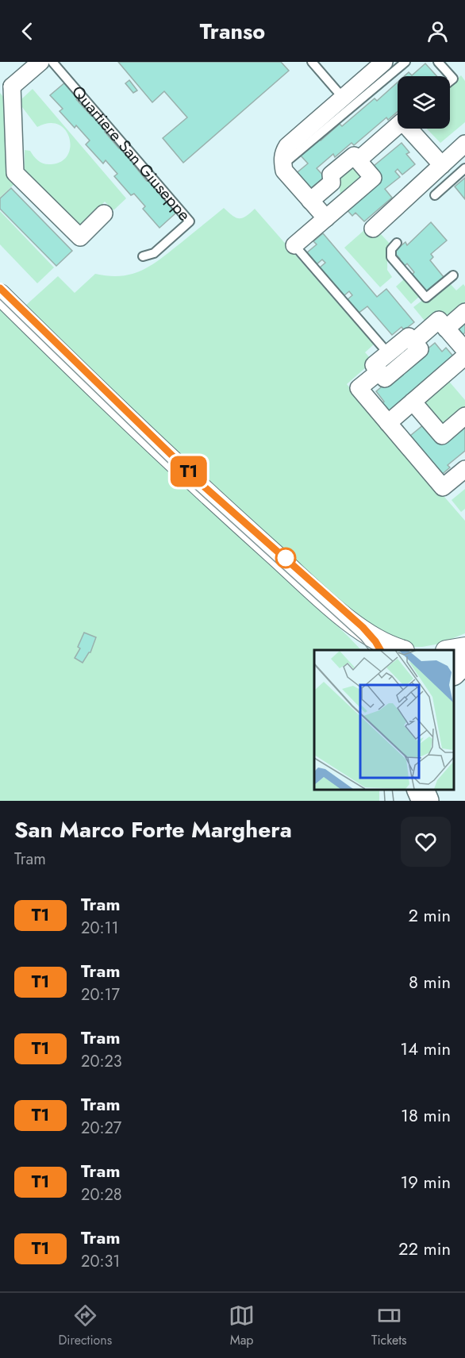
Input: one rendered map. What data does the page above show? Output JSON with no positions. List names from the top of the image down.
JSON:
{
  "streets": {
    "lane": ["Quartiere San Giuseppe"]
  },
  "lines": ["tram line T1"],
  "page": {
    "header": "Transo",
    "on_map": "T1",
    "heading": ["San Marco Forte Marghera", "Tram"],
    "list": [
      {
        "mark": "T1",
        "name": "Tram",
        "note": "20:11",
        "value": "2 min"
      },
      {
        "mark": "T1",
        "name": "Tram",
        "note": "20:17",
        "value": "8 min"
      },
      {
        "mark": "T1",
        "name": "Tram",
        "note": "20:23",
        "value": "14 min"
      },
      {
        "mark": "T1",
        "name": "Tram",
        "note": "20:27",
        "value": "18 min"
      },
      {
        "mark": "T1",
        "name": "Tram",
        "note": "20:28",
        "value": "19 min"
      },
      {
        "mark": "T1",
        "name": "Tram",
        "note": "20:31",
        "value": "22 min"
      }
    ],
    "tabs": ["Directions", "Map", "Tickets"]
  }
}
